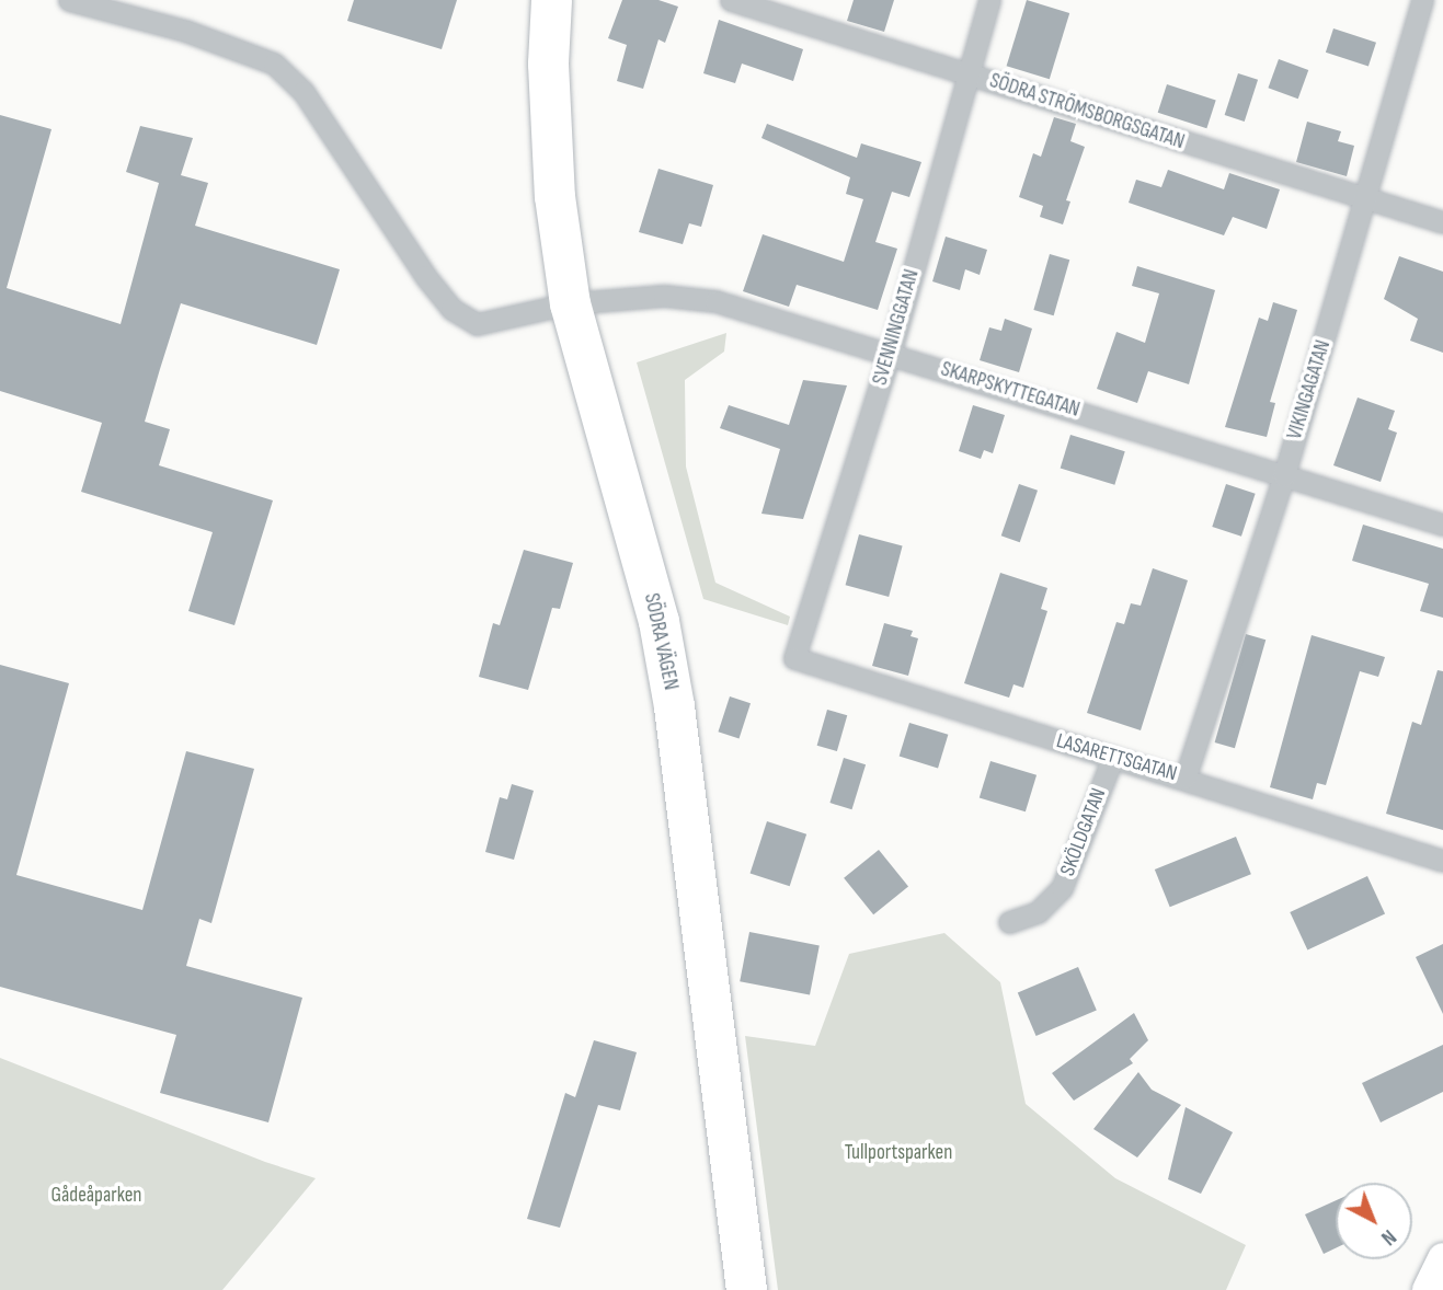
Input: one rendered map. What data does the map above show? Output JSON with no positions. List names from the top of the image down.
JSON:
{
  "streets": {
    "highway": ["SÖDRA VÄGEN"],
    "street": [
      "SÖDRA STRÖMSBORGSGATAN",
      "SVENNINGGATAN",
      "SKARPSKYTTEGATAN",
      "VIKINGAGATAN",
      "LASARETTSGATAN",
      "SKÖLDGATAN"
    ]
  },
  "crossings": [
    ["SÖDRA STRÖMSBORGSGATAN", "SVENNINGGATAN"],
    ["SÖDRA STRÖMSBORGSGATAN", "VIKINGAGATAN"],
    ["SVENNINGGATAN", "SKARPSKYTTEGATAN"],
    ["SVENNINGGATAN", "LASARETTSGATAN"],
    ["SKARPSKYTTEGATAN", "VIKINGAGATAN"],
    ["SKARPSKYTTEGATAN", "SÖDRA VÄGEN"],
    ["VIKINGAGATAN", "LASARETTSGATAN"],
    ["LASARETTSGATAN", "SKÖLDGATAN"]
  ],
  "parks": ["Tullportsparken", "Gådeåparken"],
  "north": "bottom right"
}
